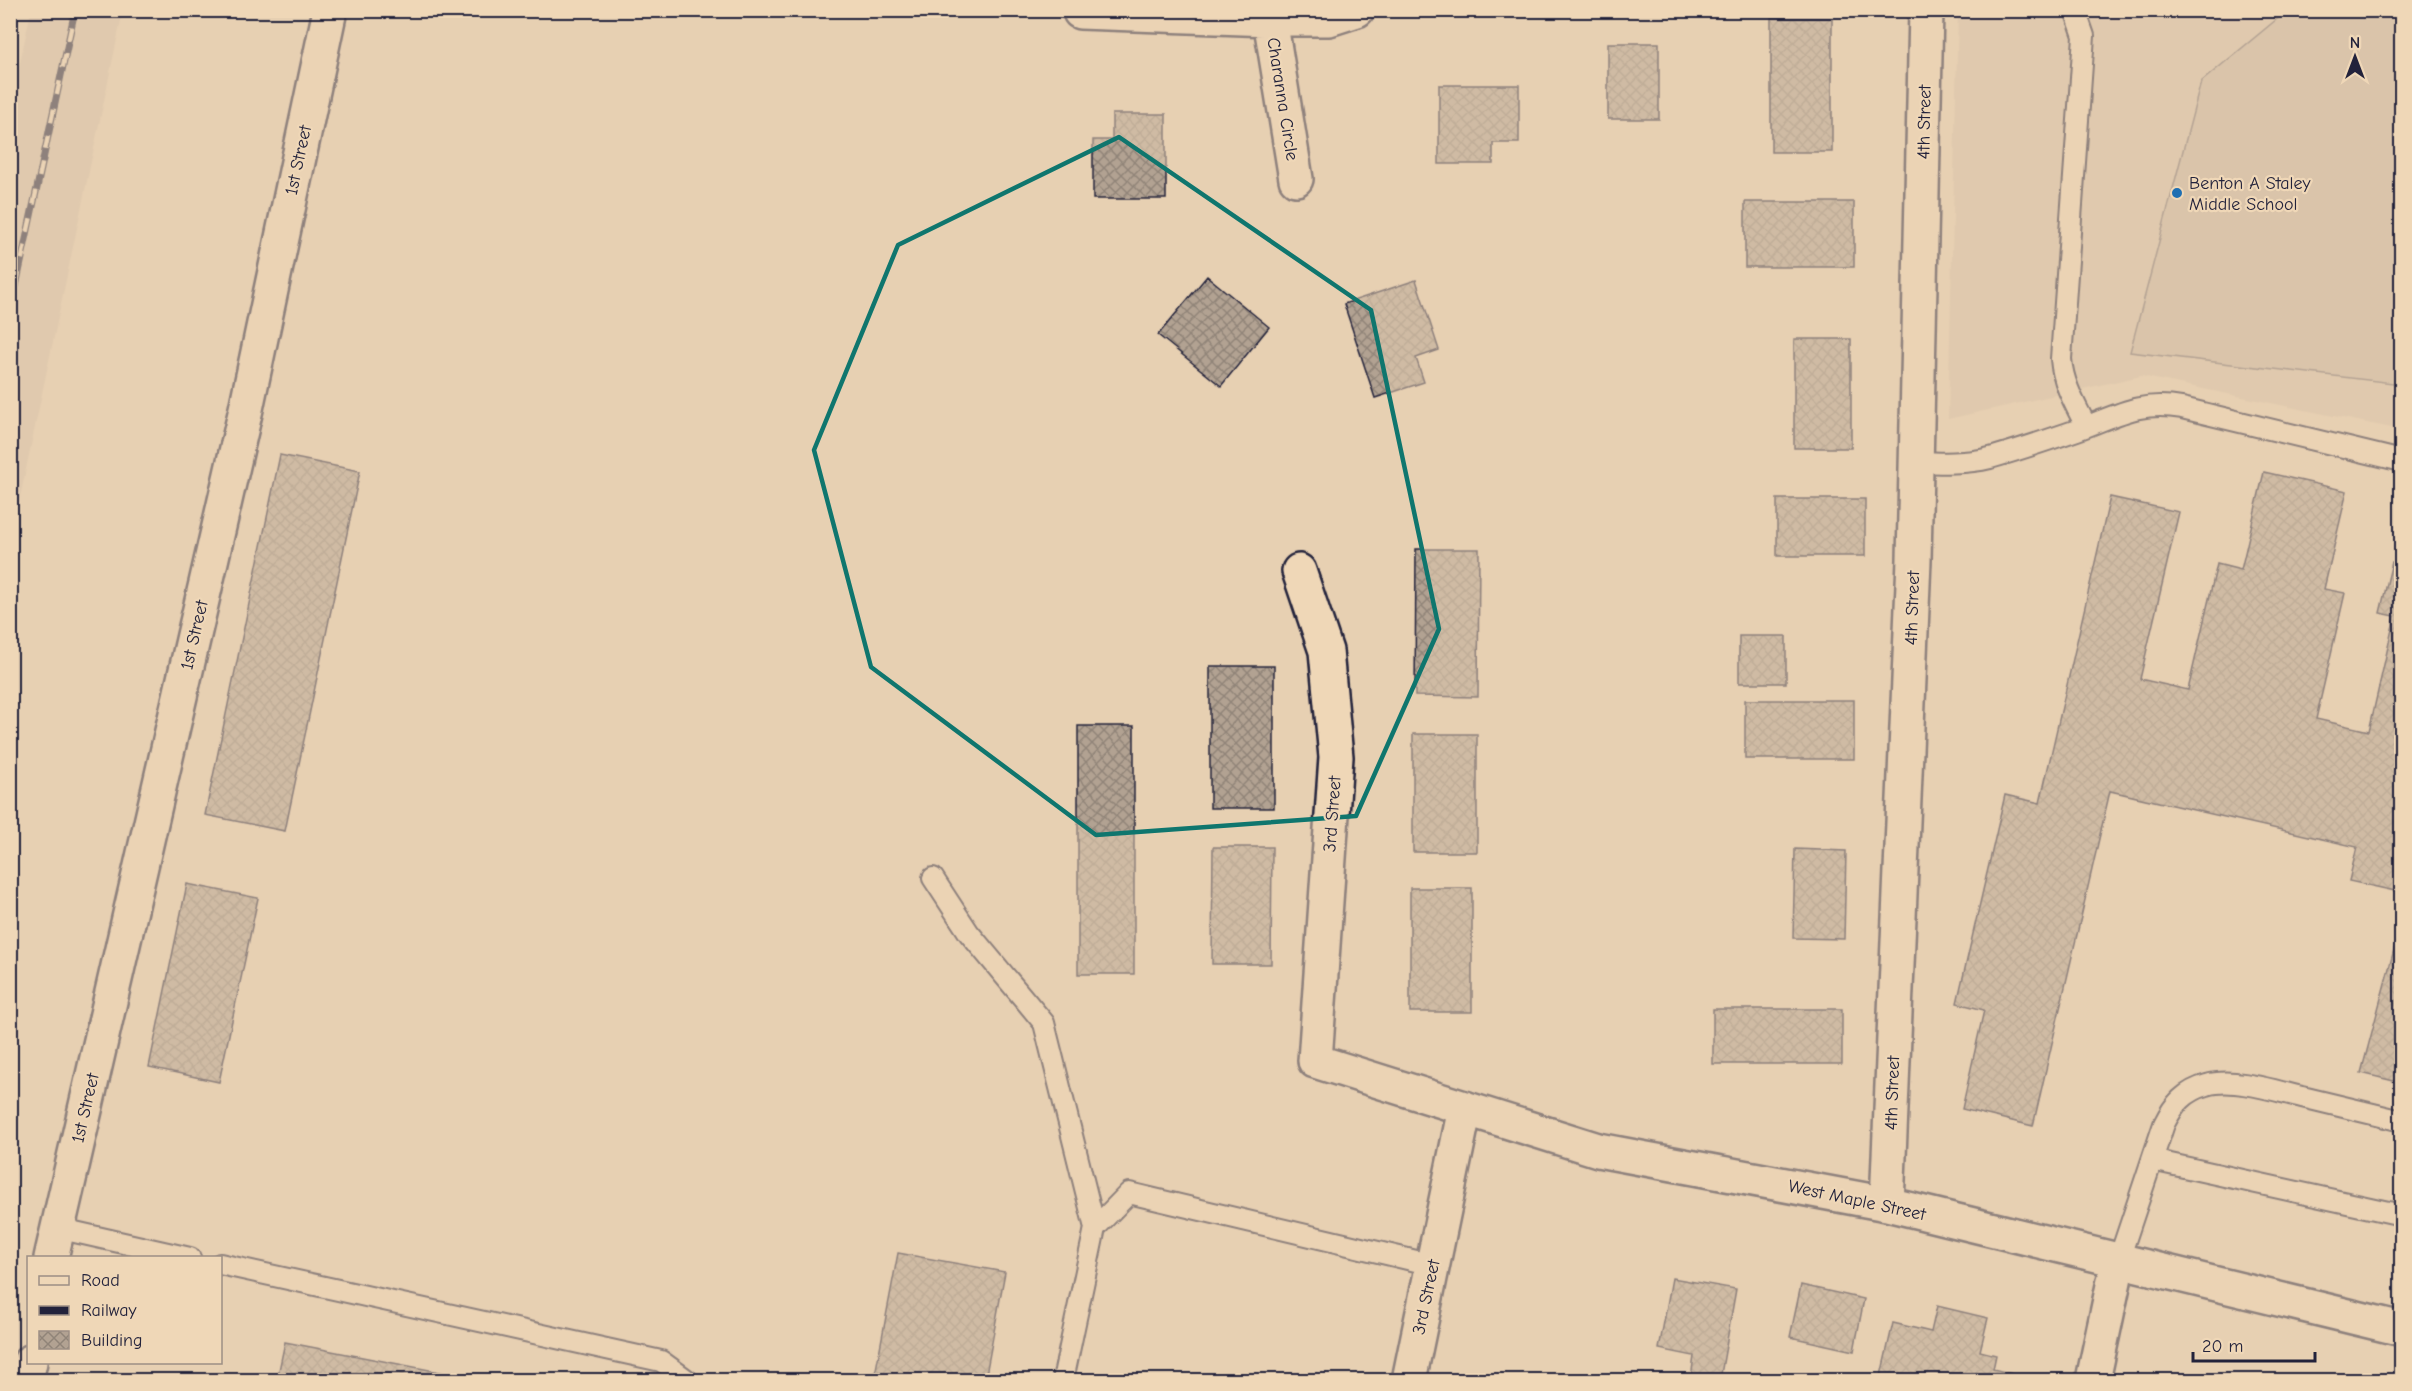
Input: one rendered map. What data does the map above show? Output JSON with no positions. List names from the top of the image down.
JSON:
{
  "streets": {
    "street": [
      "Charanna Circle",
      "4th Street",
      "1st Street",
      "3rd Street",
      "West Maple Street"
    ]
  },
  "crossings": [
    ["4th Street", "West Maple Street"],
    ["3rd Street", "West Maple Street"]
  ],
  "places": ["Benton A Staley Middle School"],
  "legend": ["Road", "Railway", "Building"],
  "scale_bar": "20 m",
  "north": "top"
}
